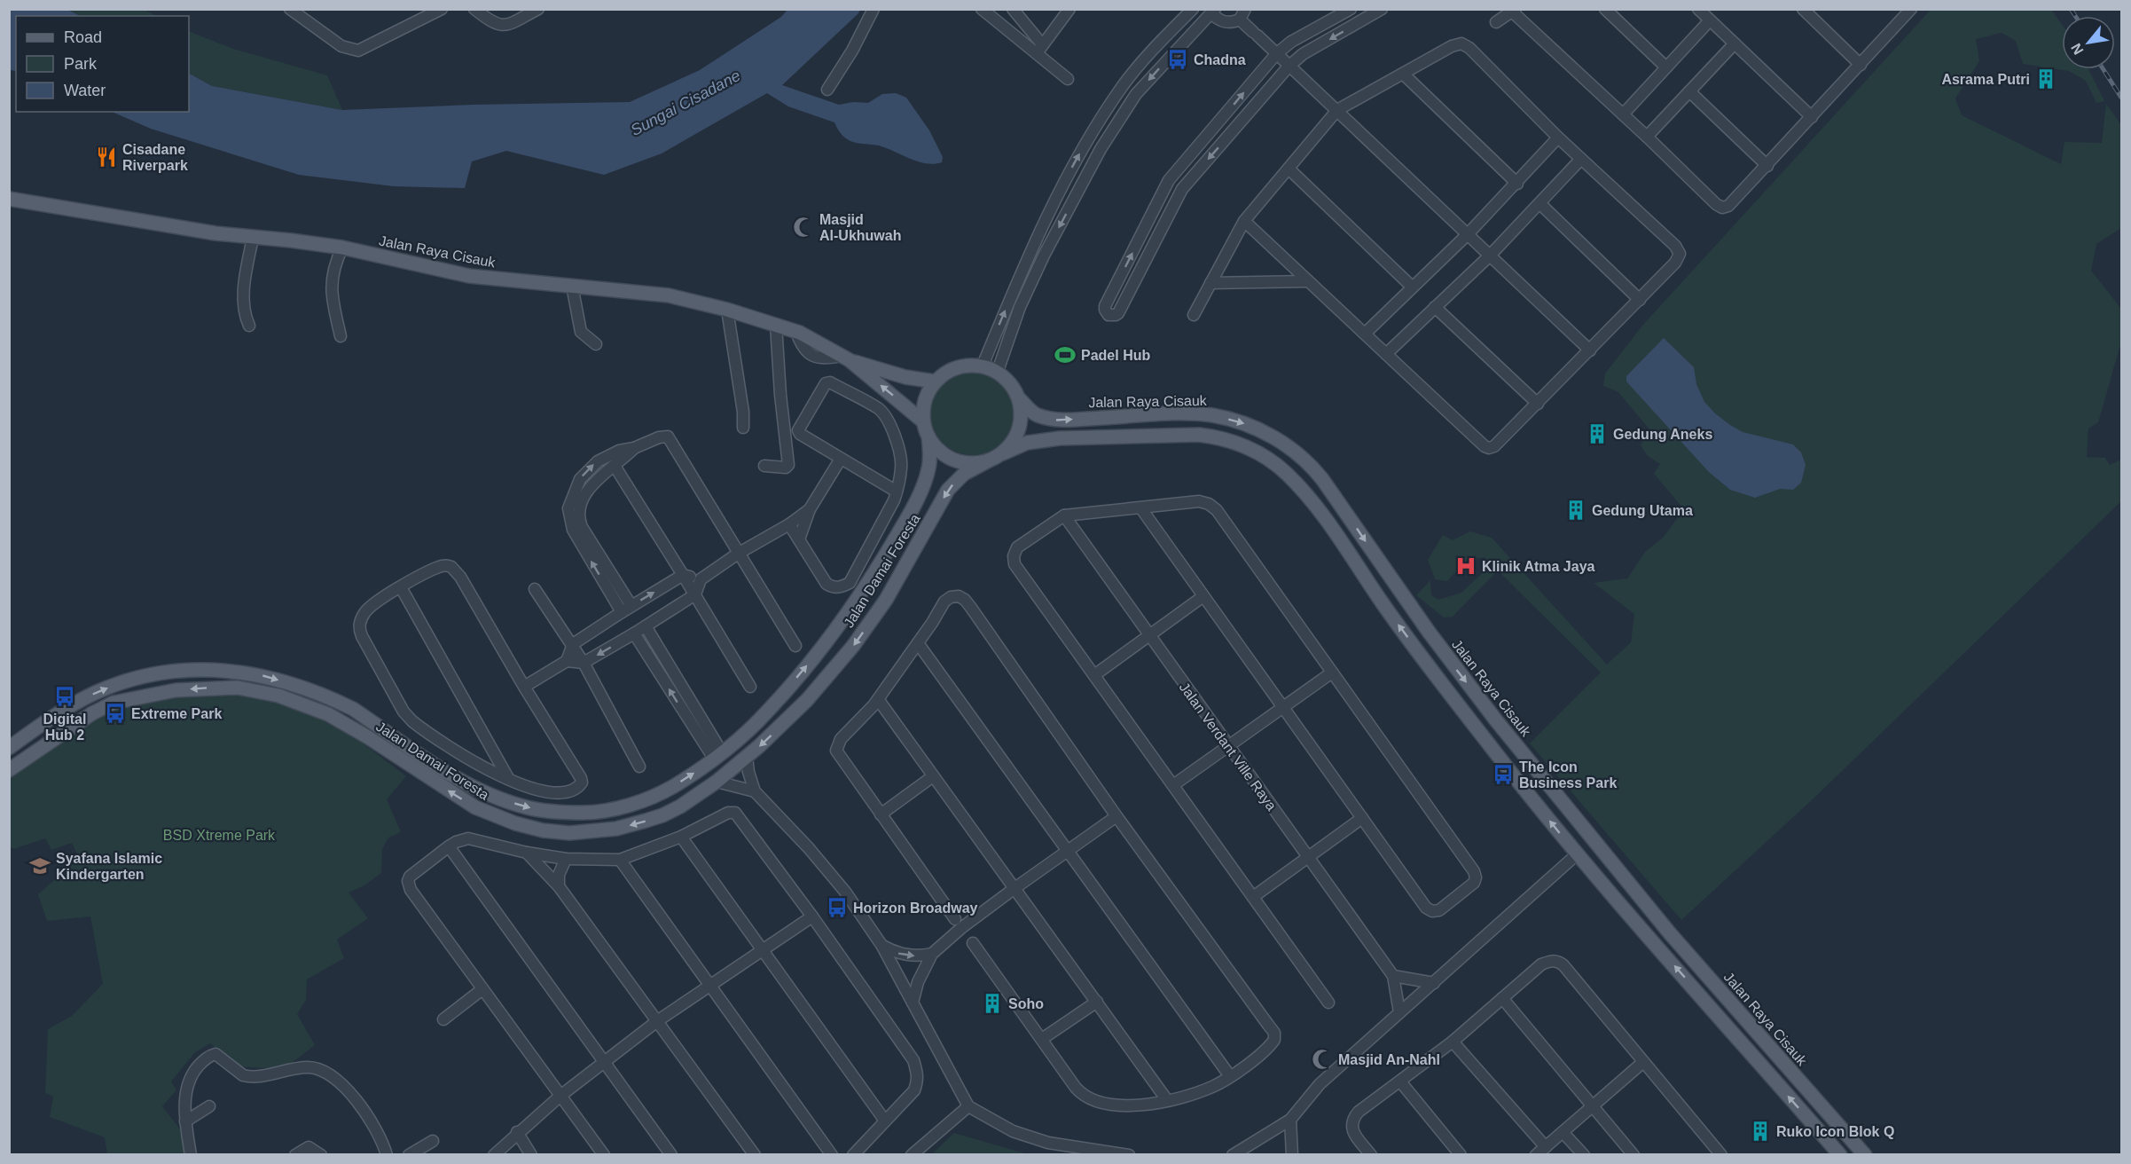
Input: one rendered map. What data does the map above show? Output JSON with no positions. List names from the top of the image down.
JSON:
{
  "streets": {
    "main road": ["Jalan Raya Cisauk", "Jalan Damai Foresta"],
    "street": ["Jalan Verdant Ville Raya"]
  },
  "crossings": [
    ["Jalan Raya Cisauk", "Jalan Damai Foresta"]
  ],
  "water": ["Sungai Cisadane"],
  "parks": ["BSD Xtreme Park"],
  "places": {
    "bus stop": [
      "Chadna",
      "Digital Hub 2",
      "Extreme Park",
      "The Icon Business Park",
      "Horizon Broadway"
    ],
    "building": [
      "Asrama Putri",
      "Gedung Aneks",
      "Gedung Utama",
      "Soho",
      "Ruko Icon Blok Q"
    ],
    "restaurant": ["Cisadane Riverpark"],
    "mosque": ["Masjid Al-Ukhuwah", "Masjid An-Nahl"],
    "sports": ["Padel Hub"],
    "hospital": ["Klinik Atma Jaya"],
    "school or university": ["Syafana Islamic Kindergarten"]
  },
  "legend": ["Road", "Park", "Water"],
  "north": "bottom left"
}
